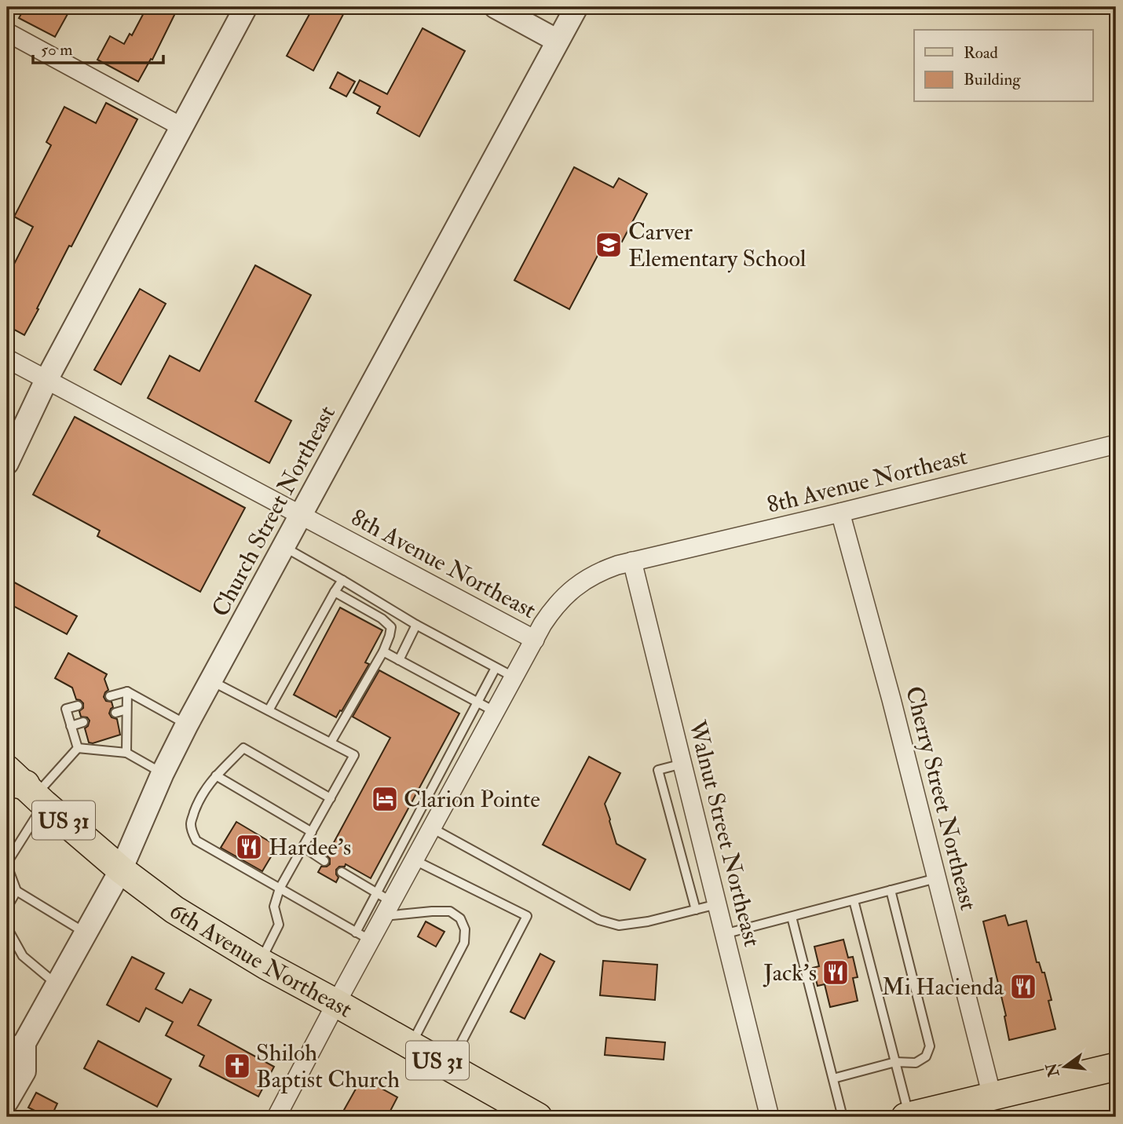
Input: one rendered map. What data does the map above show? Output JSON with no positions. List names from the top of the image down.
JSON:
{
  "streets": {
    "main road": ["US 31", "6th Avenue Northeast"],
    "street": [
      "8th Avenue Northeast",
      "Church Street Northeast",
      "Cherry Street Northeast",
      "Walnut Street Northeast"
    ]
  },
  "crossings": [
    ["8th Avenue Northeast", "Church Street Northeast"],
    ["8th Avenue Northeast", "Cherry Street Northeast"],
    ["8th Avenue Northeast", "Walnut Street Northeast"],
    ["Church Street Northeast", "6th Avenue Northeast"]
  ],
  "places": {
    "school or university": ["Carver Elementary School"],
    "hotel": ["Clarion Pointe"],
    "restaurant": ["Hardee's", "Jack's", "Mi Hacienda"],
    "church": ["Shiloh Baptist Church"]
  },
  "legend": ["Road", "Building"],
  "scale_bar": "50 m",
  "north": "left"
}
